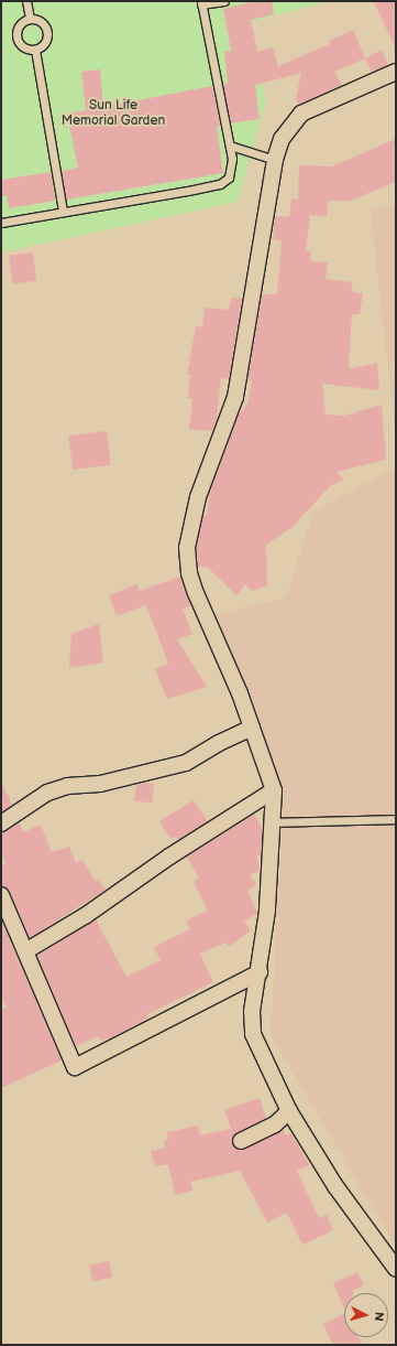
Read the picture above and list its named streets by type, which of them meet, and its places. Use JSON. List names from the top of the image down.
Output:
{
  "parks": ["Sun Life Memorial Garden"],
  "north": "right"
}
